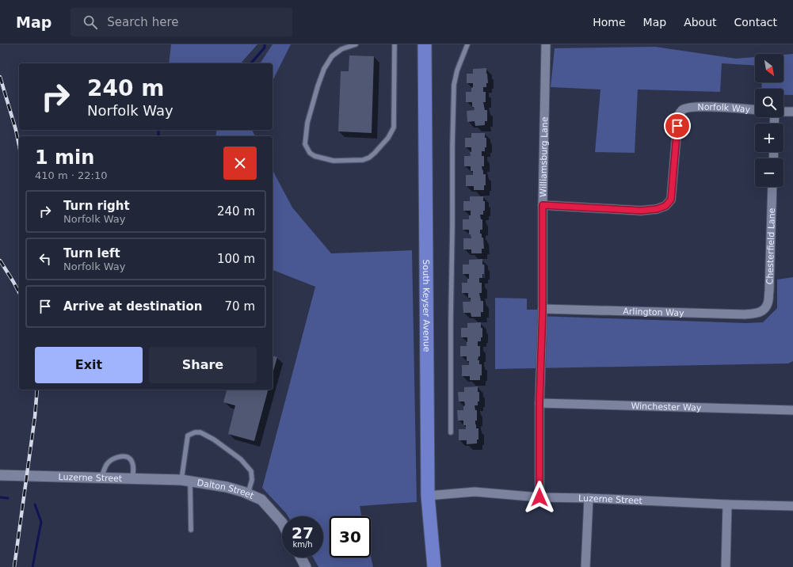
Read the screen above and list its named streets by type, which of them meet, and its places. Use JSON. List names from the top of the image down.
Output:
{
  "streets": {
    "main road": ["South Keyser Avenue"],
    "street": [
      "Norfolk Way",
      "Williamsburg Lane",
      "Chesterfield Lane",
      "Arlington Way",
      "Winchester Way",
      "Luzerne Street",
      "Dalton Street"
    ]
  },
  "crossings": [
    ["Norfolk Way", "Williamsburg Lane"],
    ["Williamsburg Lane", "Arlington Way"],
    ["Williamsburg Lane", "Winchester Way"],
    ["Williamsburg Lane", "Luzerne Street"],
    ["Chesterfield Lane", "Arlington Way"],
    ["South Keyser Avenue", "Luzerne Street"],
    ["Luzerne Street", "Dalton Street"]
  ],
  "north": "bottom right",
  "page": {
    "header": "Map",
    "search": "Search here",
    "nav": [
      "Home",
      "Map",
      "About",
      "Contact"
    ],
    "map_buttons": ["+", "−"],
    "turn": ["240 m", "Norfolk Way"],
    "heading": ["1 min", "410 m · 22:10"],
    "list": [
      {
        "name": "Turn right",
        "note": "Norfolk Way",
        "value": "240 m"
      },
      {
        "name": "Turn left",
        "note": "Norfolk Way",
        "value": "100 m"
      },
      {
        "name": "Arrive at destination",
        "value": "70 m"
      }
    ],
    "buttons": ["Exit", "Share"],
    "speed": "27 km/h",
    "limit": "30"
  }
}
